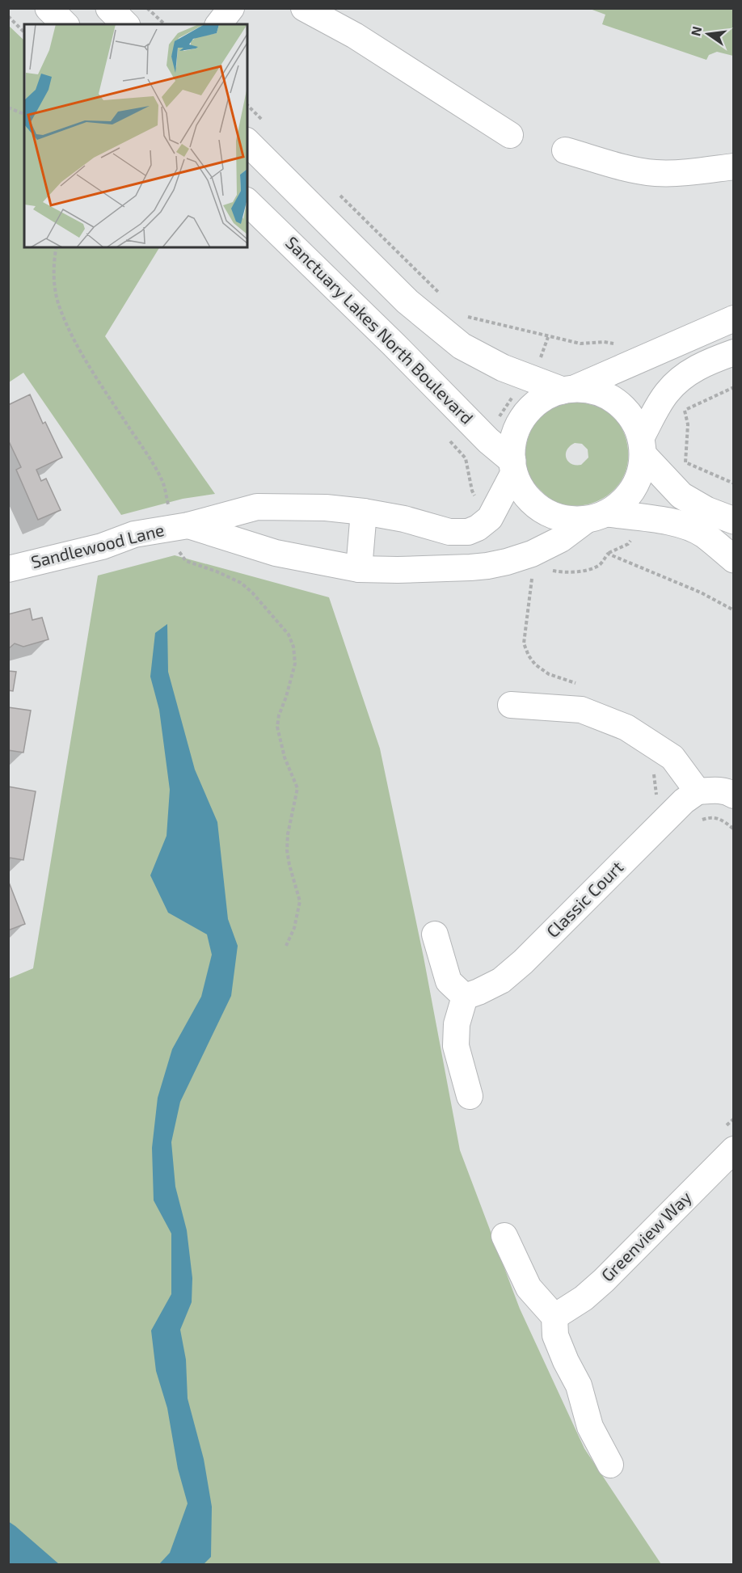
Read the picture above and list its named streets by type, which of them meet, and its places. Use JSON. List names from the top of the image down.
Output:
{
  "streets": {
    "street": [
      "Sanctuary Lakes North Boulevard",
      "Sandlewood Lane",
      "Classic Court",
      "Greenview Way"
    ]
  },
  "crossings": [
    ["Sanctuary Lakes North Boulevard", "Sandlewood Lane"]
  ],
  "north": "left"
}
